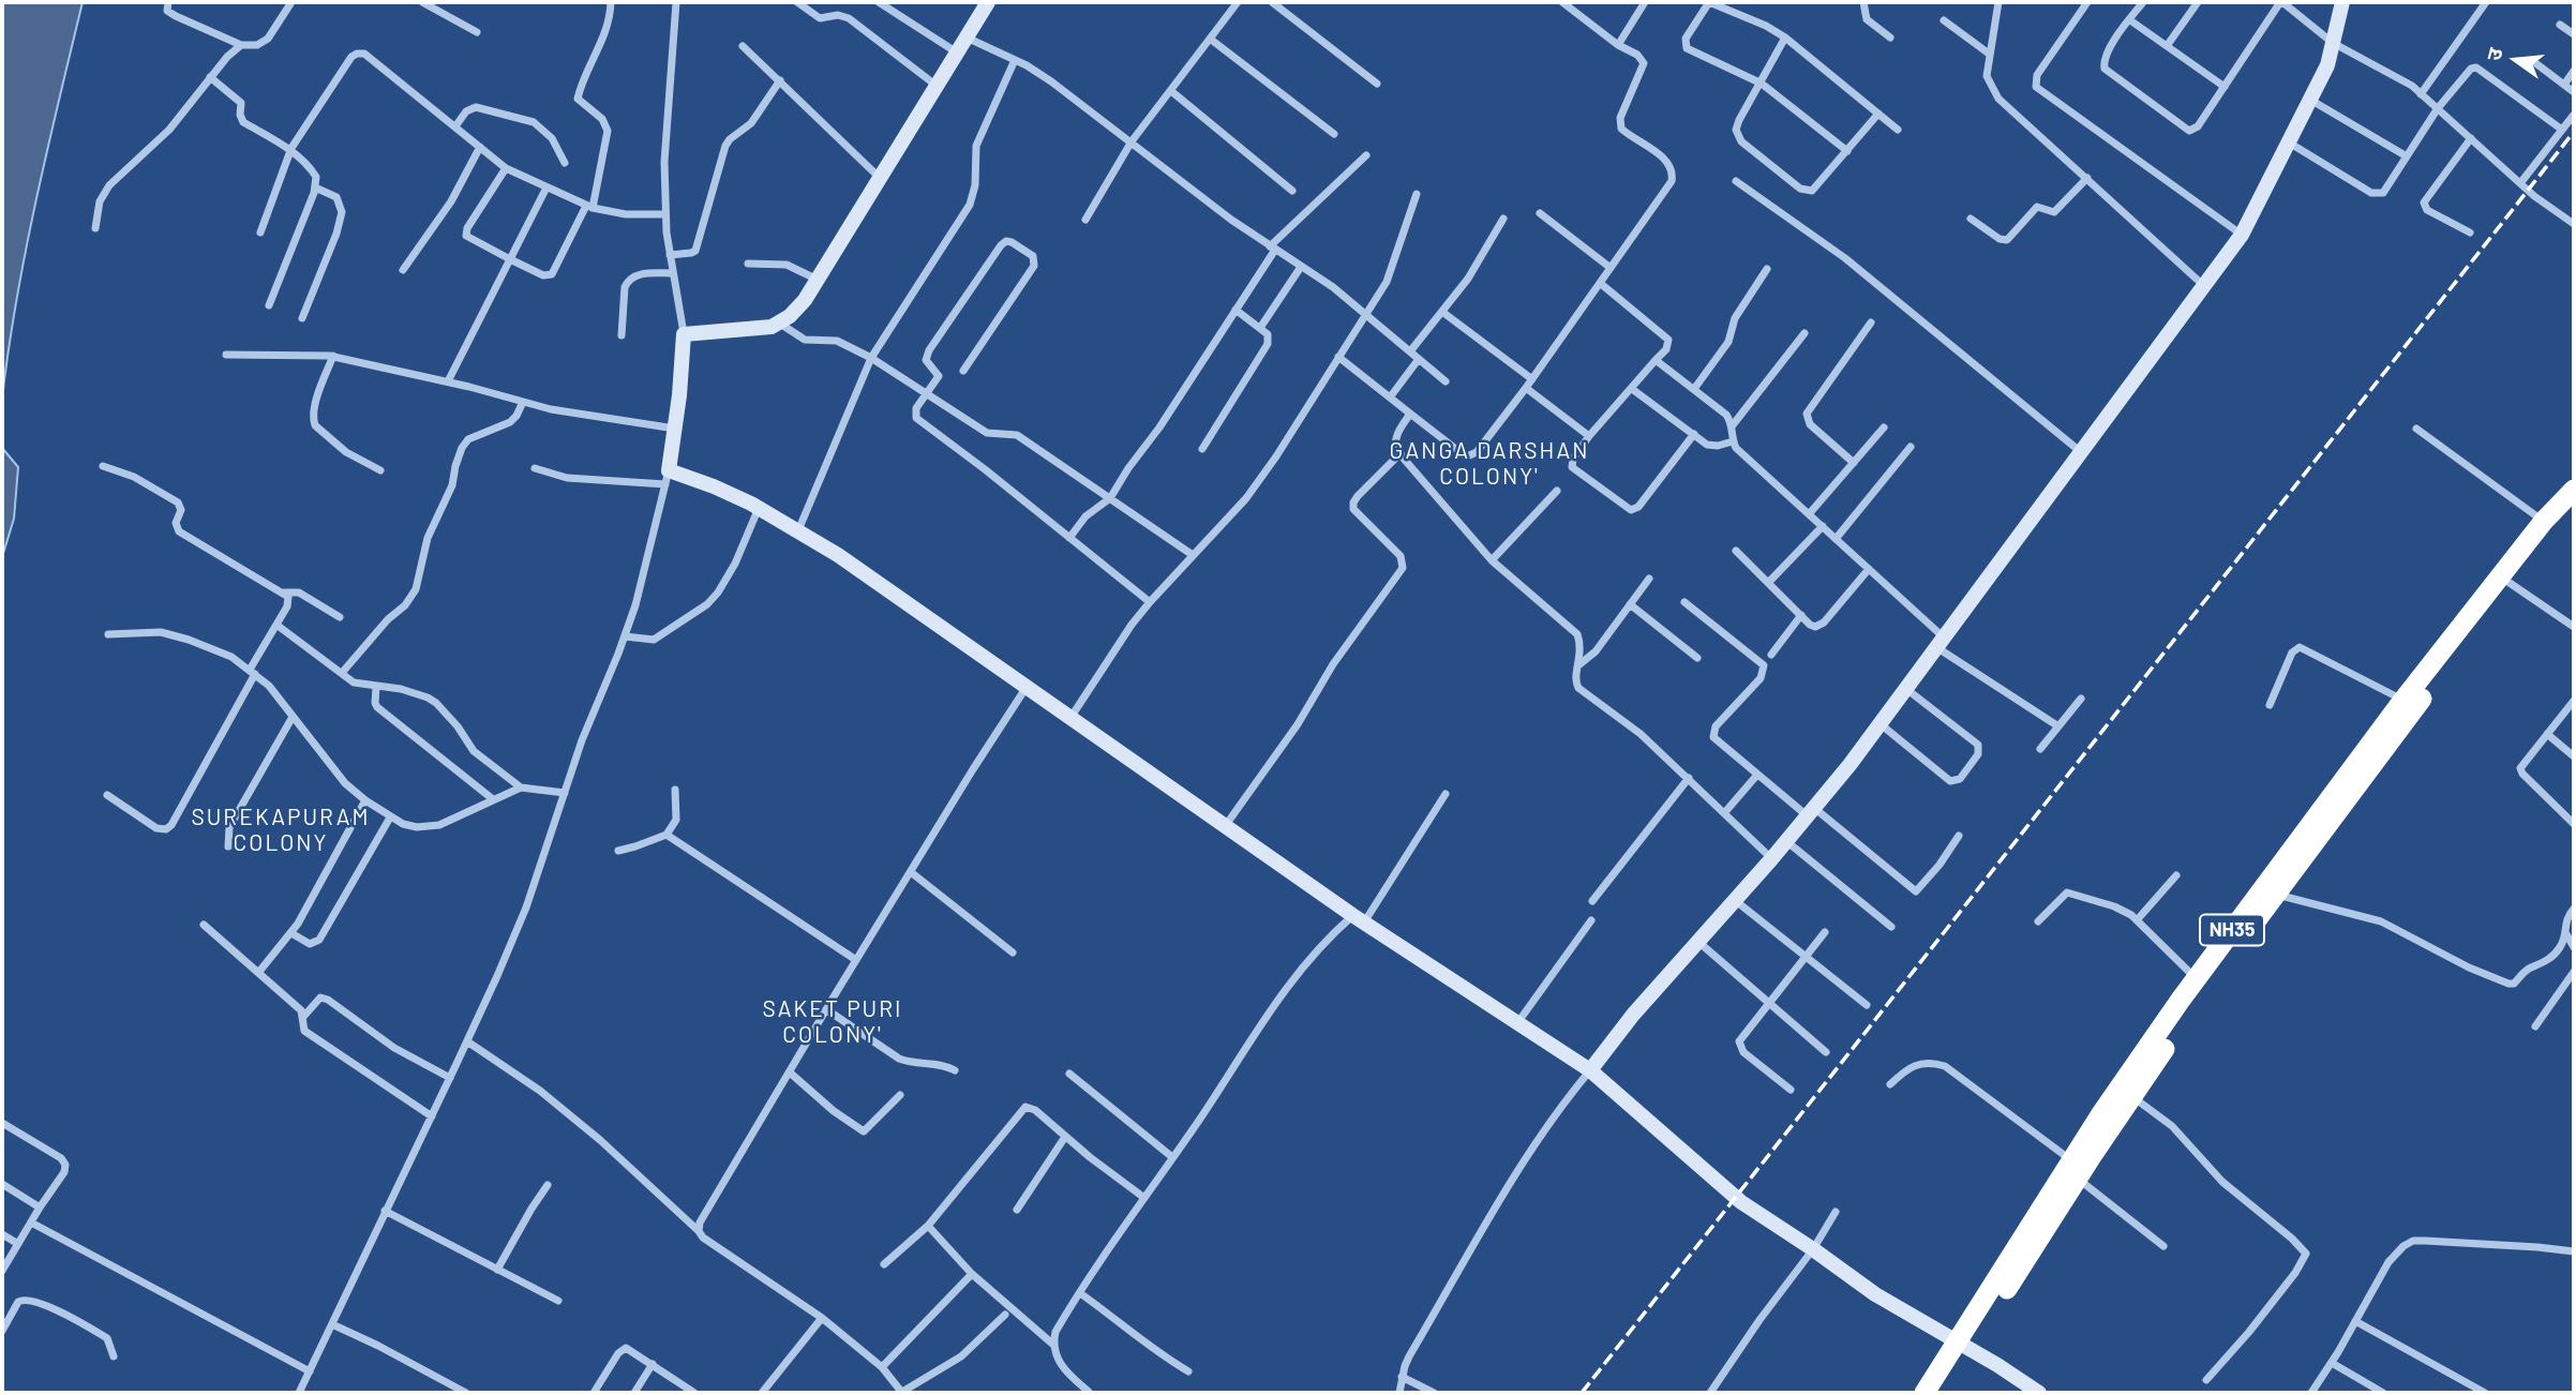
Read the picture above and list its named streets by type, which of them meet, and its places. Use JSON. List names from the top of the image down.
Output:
{
  "streets": {
    "highway": ["NH35"]
  },
  "districts": ["GANGA DARSHAN COLONY'", "SUREKAPURAM COLONY", "SAKET PURI COLONY'"],
  "north": "left"
}
